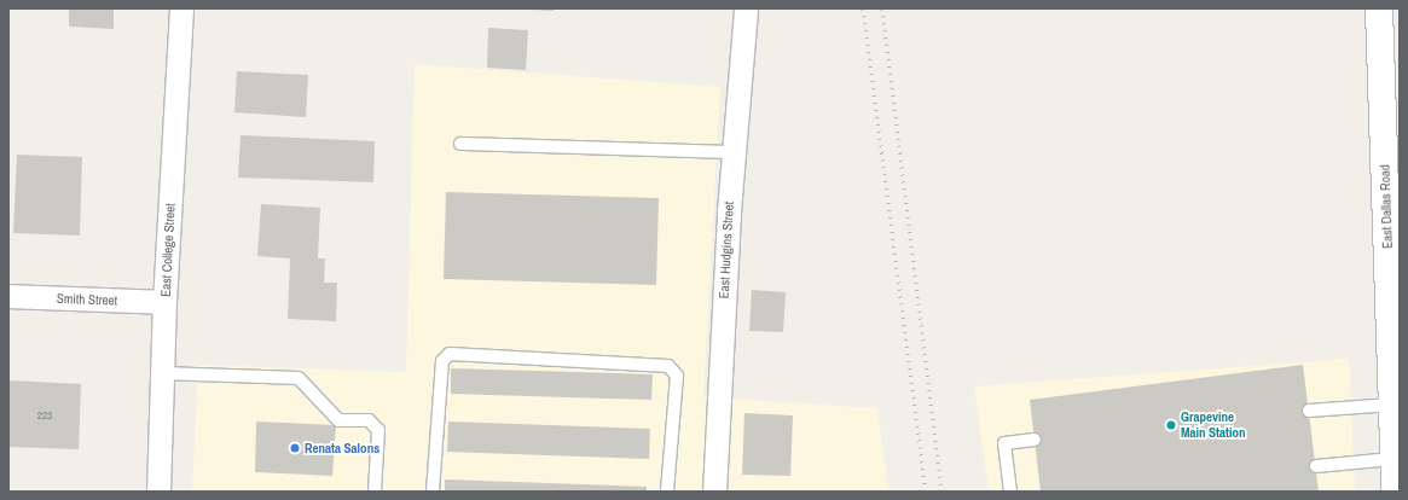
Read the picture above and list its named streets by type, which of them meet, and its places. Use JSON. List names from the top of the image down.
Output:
{
  "streets": {
    "main road": ["East Dallas Road"],
    "street": ["East College Street", "East Hudgins Street", "Smith Street"]
  },
  "crossings": [
    ["East College Street", "Smith Street"]
  ],
  "places": ["Grapevine Main Station", "Renata Salons"],
  "house_numbers": ["223"]
}
